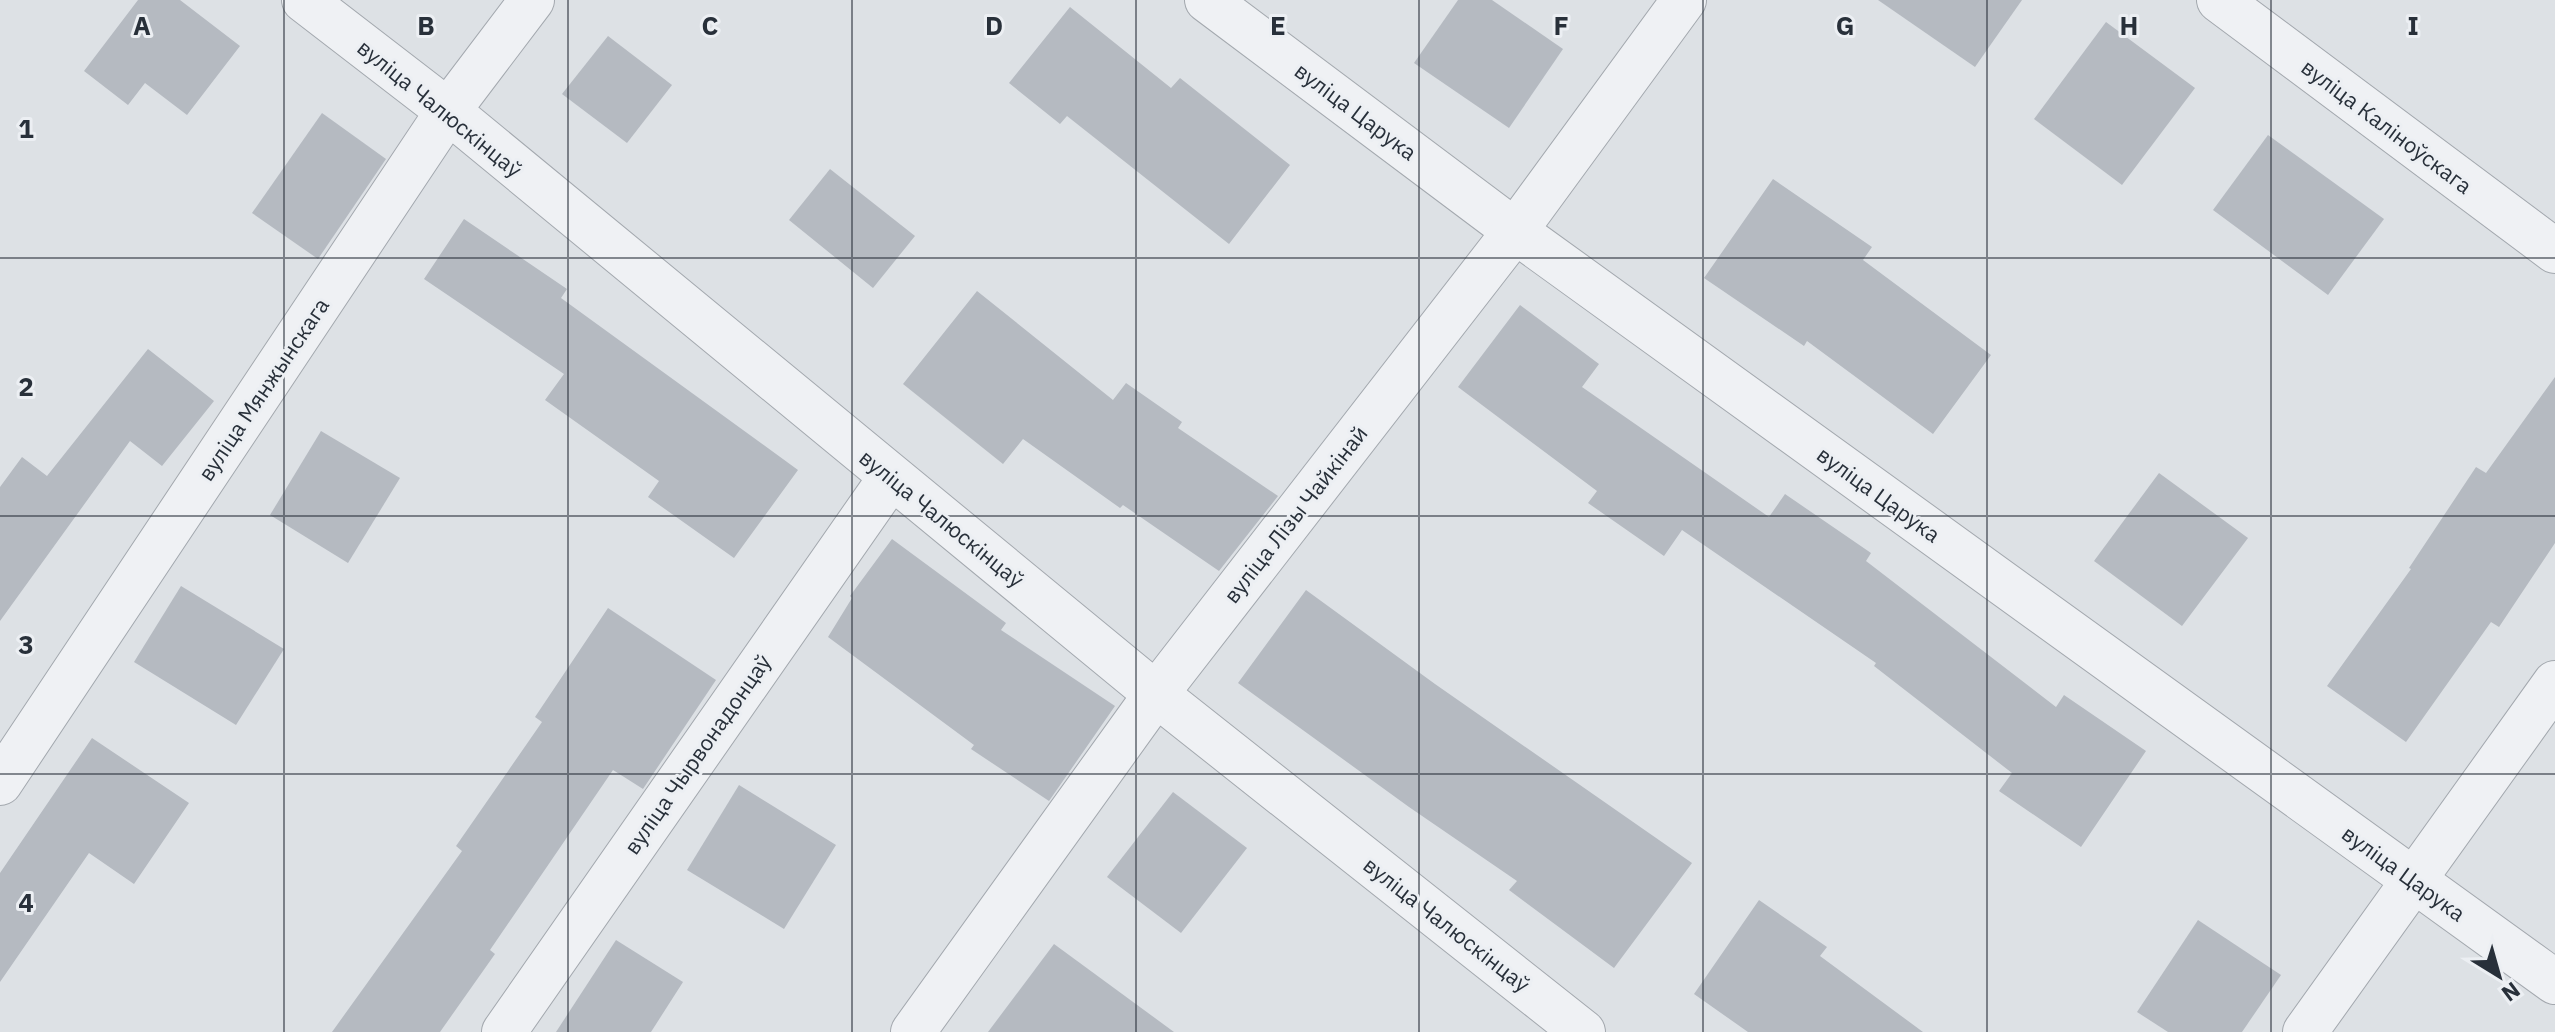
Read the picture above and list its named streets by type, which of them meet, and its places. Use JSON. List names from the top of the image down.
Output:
{
  "streets": {
    "street": [
      "вуліца Чалюскінцаў",
      "вуліца Царука",
      "вуліца Каліноўскага",
      "вуліца Мянжынскага",
      "вуліца Лізы Чайкінай",
      "вуліца Чырвонадонцаў"
    ]
  },
  "crossings": [
    ["вуліца Чалюскінцаў", "вуліца Мянжынскага"],
    ["вуліца Чалюскінцаў", "вуліца Лізы Чайкінай"],
    ["вуліца Чалюскінцаў", "вуліца Чырвонадонцаў"],
    ["вуліца Царука", "вуліца Лізы Чайкінай"]
  ],
  "north": "bottom right",
  "grid": {
    "columns": [
      "A",
      "B",
      "C",
      "D",
      "E",
      "F",
      "G",
      "H",
      "I"
    ],
    "rows": [
      "1",
      "2",
      "3",
      "4"
    ]
  }
}
